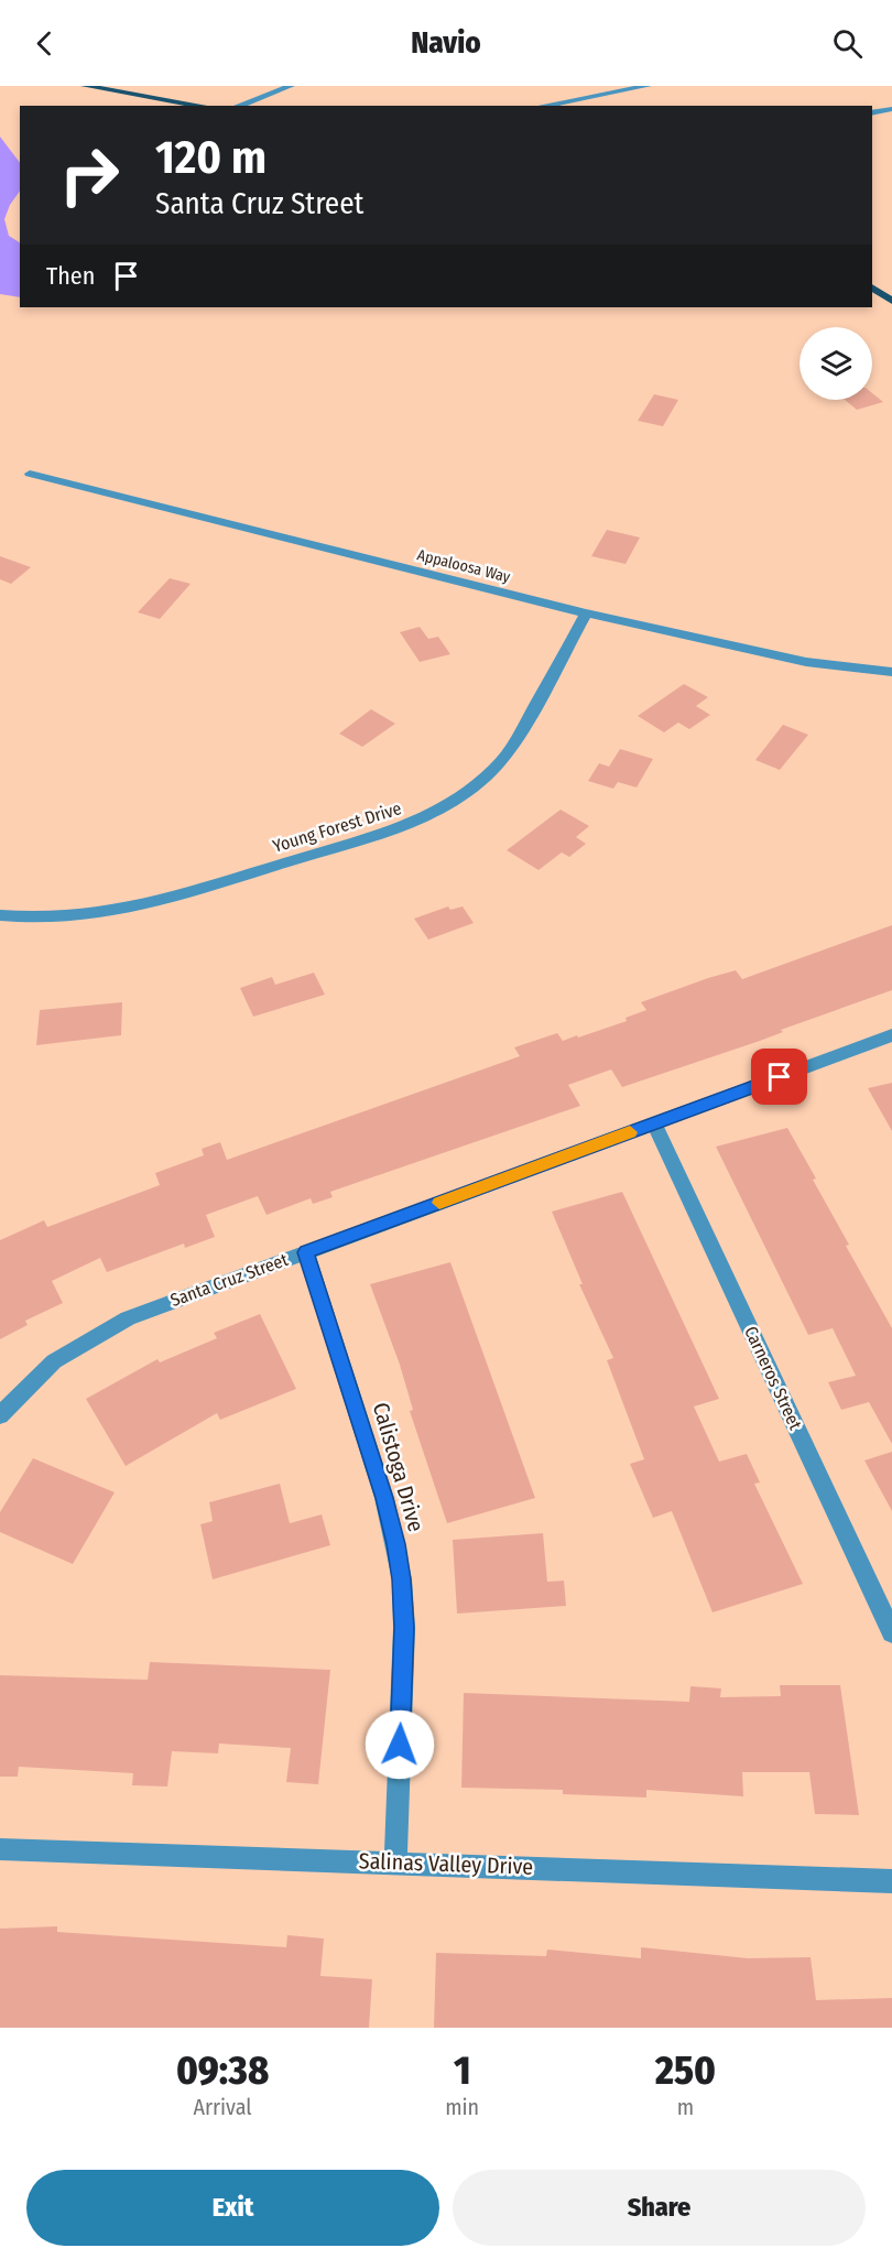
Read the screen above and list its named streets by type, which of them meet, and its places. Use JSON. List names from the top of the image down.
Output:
{
  "streets": {
    "street": [
      "Appaloosa Way",
      "Young Forest Drive",
      "Santa Cruz Street",
      "Carneros Street",
      "Calistoga Drive",
      "Salinas Valley Drive"
    ]
  },
  "crossings": [
    ["Appaloosa Way", "Young Forest Drive"],
    ["Santa Cruz Street", "Carneros Street"],
    ["Santa Cruz Street", "Calistoga Drive"],
    ["Calistoga Drive", "Salinas Valley Drive"]
  ],
  "page": {
    "header": "Navio",
    "turn": ["120 m", "Santa Cruz Street"],
    "then": "Then",
    "eta": [
      "09:38",
      "Arrival",
      "1",
      "min",
      "250",
      "m"
    ],
    "buttons": ["Exit", "Share"]
  }
}
